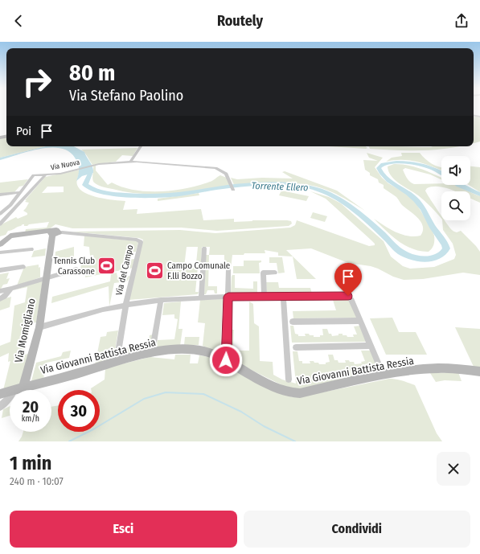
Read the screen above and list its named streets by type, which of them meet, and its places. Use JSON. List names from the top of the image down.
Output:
{
  "streets": {
    "street": [
      "Via Nuova",
      "Via del Campo",
      "Via Momigliano",
      "Via Giovanni Battista Ressia"
    ]
  },
  "crossings": [
    ["Via del Campo", "Via Momigliano"],
    ["Via del Campo", "Via Giovanni Battista Ressia"],
    ["Via Momigliano", "Via Giovanni Battista Ressia"]
  ],
  "water": ["Torrente Ellero"],
  "places": {
    "sports": ["Tennis Club Carassone", "Campo Comunale F.lli Bozzo"]
  },
  "page": {
    "header": "Routely",
    "turn": ["80 m", "Via Stefano Paolino"],
    "then": "Poi",
    "speed": "20 km/h",
    "limit": "30",
    "heading": ["1 min", "240 m · 10:07"],
    "buttons": ["Esci", "Condividi"]
  }
}
